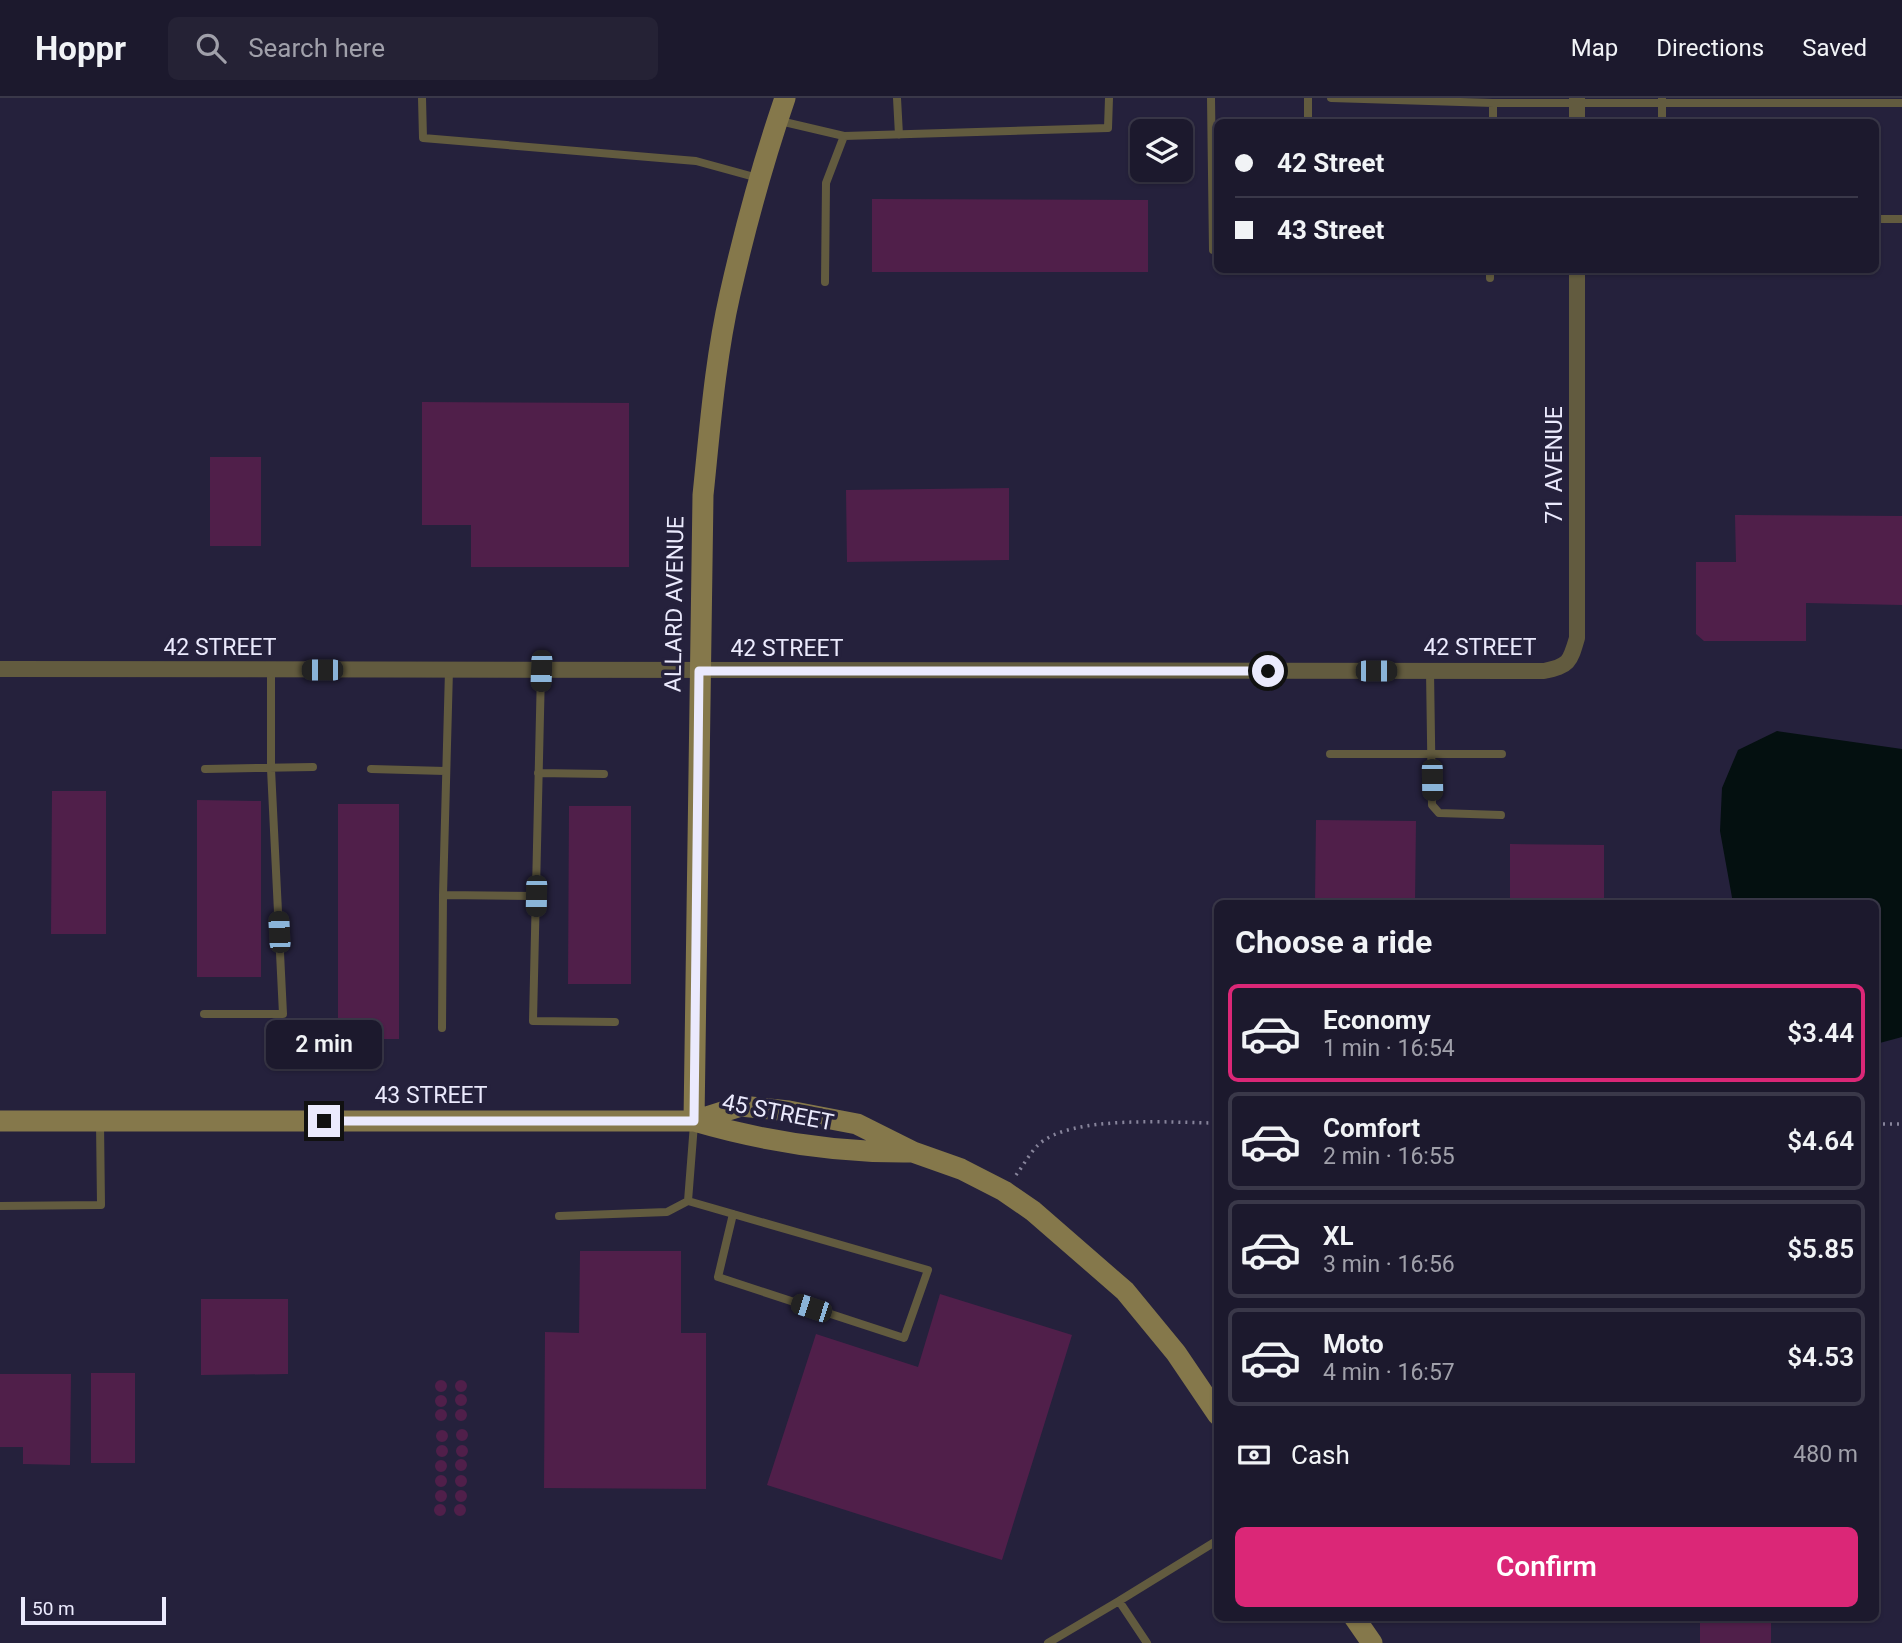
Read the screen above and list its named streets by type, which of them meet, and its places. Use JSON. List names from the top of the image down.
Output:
{
  "streets": {
    "main road": ["ALLARD AVENUE", "43 STREET", "45 STREET"],
    "street": ["71 AVENUE", "42 STREET"]
  },
  "crossings": [
    ["71 AVENUE", "42 STREET"],
    ["ALLARD AVENUE", "42 STREET"],
    ["ALLARD AVENUE", "43 STREET"],
    ["ALLARD AVENUE", "45 STREET"],
    ["43 STREET", "45 STREET"]
  ],
  "scale_bar": "50 m",
  "page": {
    "header": "Hoppr",
    "search": "Search here",
    "nav": ["Map", "Directions", "Saved"],
    "banner": ["42 Street", "43 Street"],
    "heading": "Choose a ride",
    "list": [
      {
        "name": "Economy",
        "note": "1 min · 16:54",
        "value": "$3.44"
      },
      {
        "name": "Comfort",
        "note": "2 min · 16:55",
        "value": "$4.64"
      },
      {
        "name": "XL",
        "note": "3 min · 16:56",
        "value": "$5.85"
      },
      {
        "name": "Moto",
        "note": "4 min · 16:57",
        "value": "$4.53"
      }
    ],
    "bubble": "2 min",
    "pay": ["Cash", "480 m"],
    "buttons": "Confirm",
    "scale": "50 m"
  }
}
